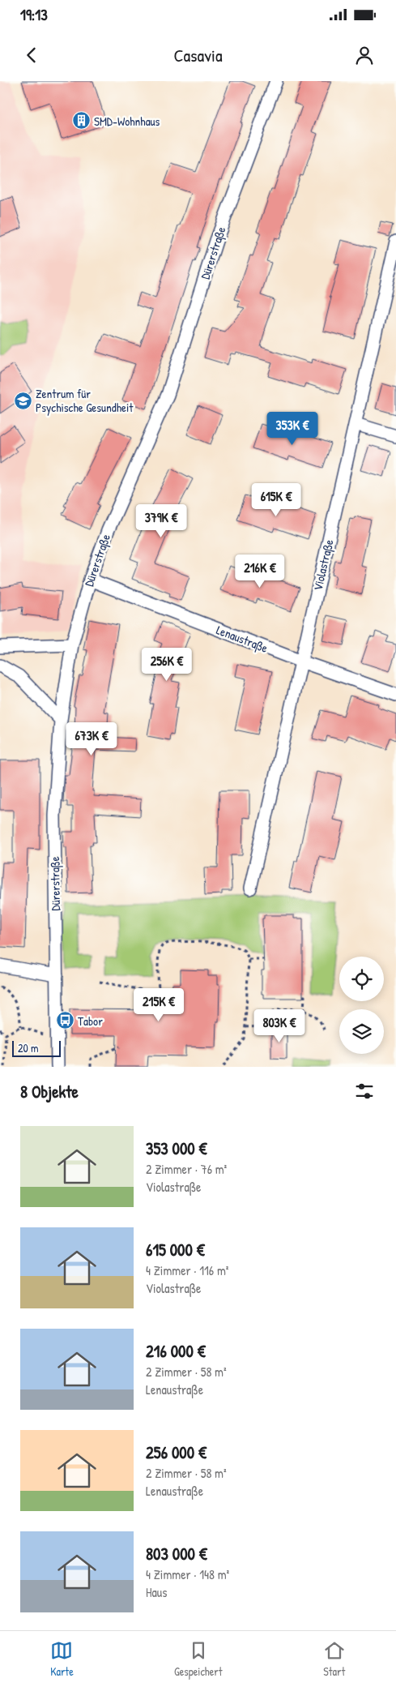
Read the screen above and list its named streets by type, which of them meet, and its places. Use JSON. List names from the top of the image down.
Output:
{
  "streets": {
    "street": ["Dürerstraße", "Violastraße", "Lenaustraße"]
  },
  "crossings": [
    ["Dürerstraße", "Lenaustraße"],
    ["Violastraße", "Lenaustraße"]
  ],
  "places": {
    "building": ["SMD-Wohnhaus"],
    "school or university": ["Zentrum für Psychische Gesundheit"],
    "bus stop": ["Tabor"]
  },
  "scale_bar": "20 m",
  "page": {
    "status": "19:13",
    "header": "Casavia",
    "price": [
      "353K €",
      "615K €",
      "379K €",
      "216K €",
      "256K €",
      "673K €",
      "215K €",
      "803K €"
    ],
    "scale": "20 m",
    "heading": "8 Objekte",
    "list": [
      {
        "name": "353 000 €",
        "note": "2 Zimmer · 76 m² · Violastraße"
      },
      {
        "name": "615 000 €",
        "note": "4 Zimmer · 116 m² · Violastraße"
      },
      {
        "name": "216 000 €",
        "note": "2 Zimmer · 58 m² · Lenaustraße"
      },
      {
        "name": "256 000 €",
        "note": "2 Zimmer · 58 m² · Lenaustraße"
      },
      {
        "name": "803 000 €",
        "note": "4 Zimmer · 148 m² · Haus"
      }
    ],
    "tabs": ["Karte", "Gespeichert", "Start"]
  }
}
